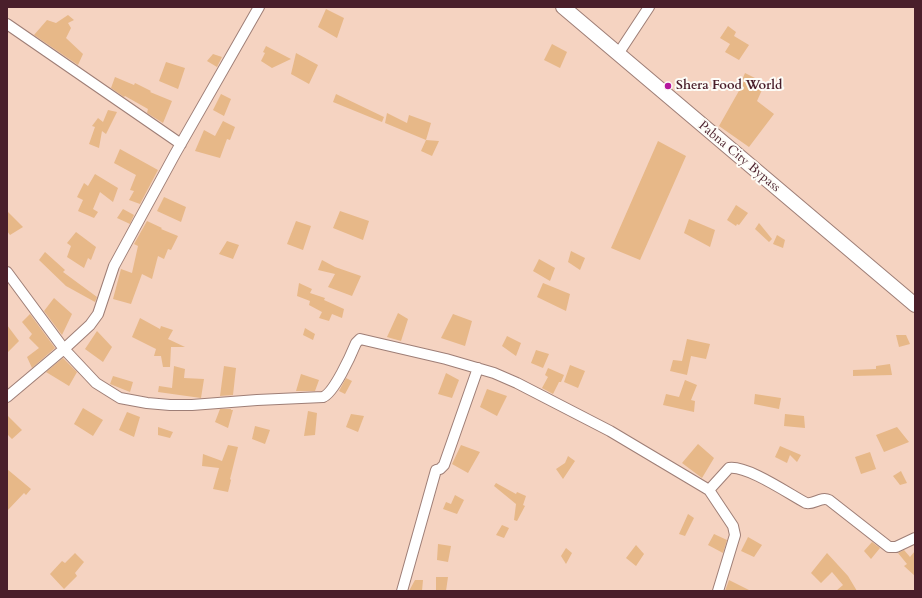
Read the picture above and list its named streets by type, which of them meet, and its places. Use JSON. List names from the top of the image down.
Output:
{
  "streets": {
    "highway": ["Pabna City Bypass"]
  },
  "places": ["Shera Food World"]
}
